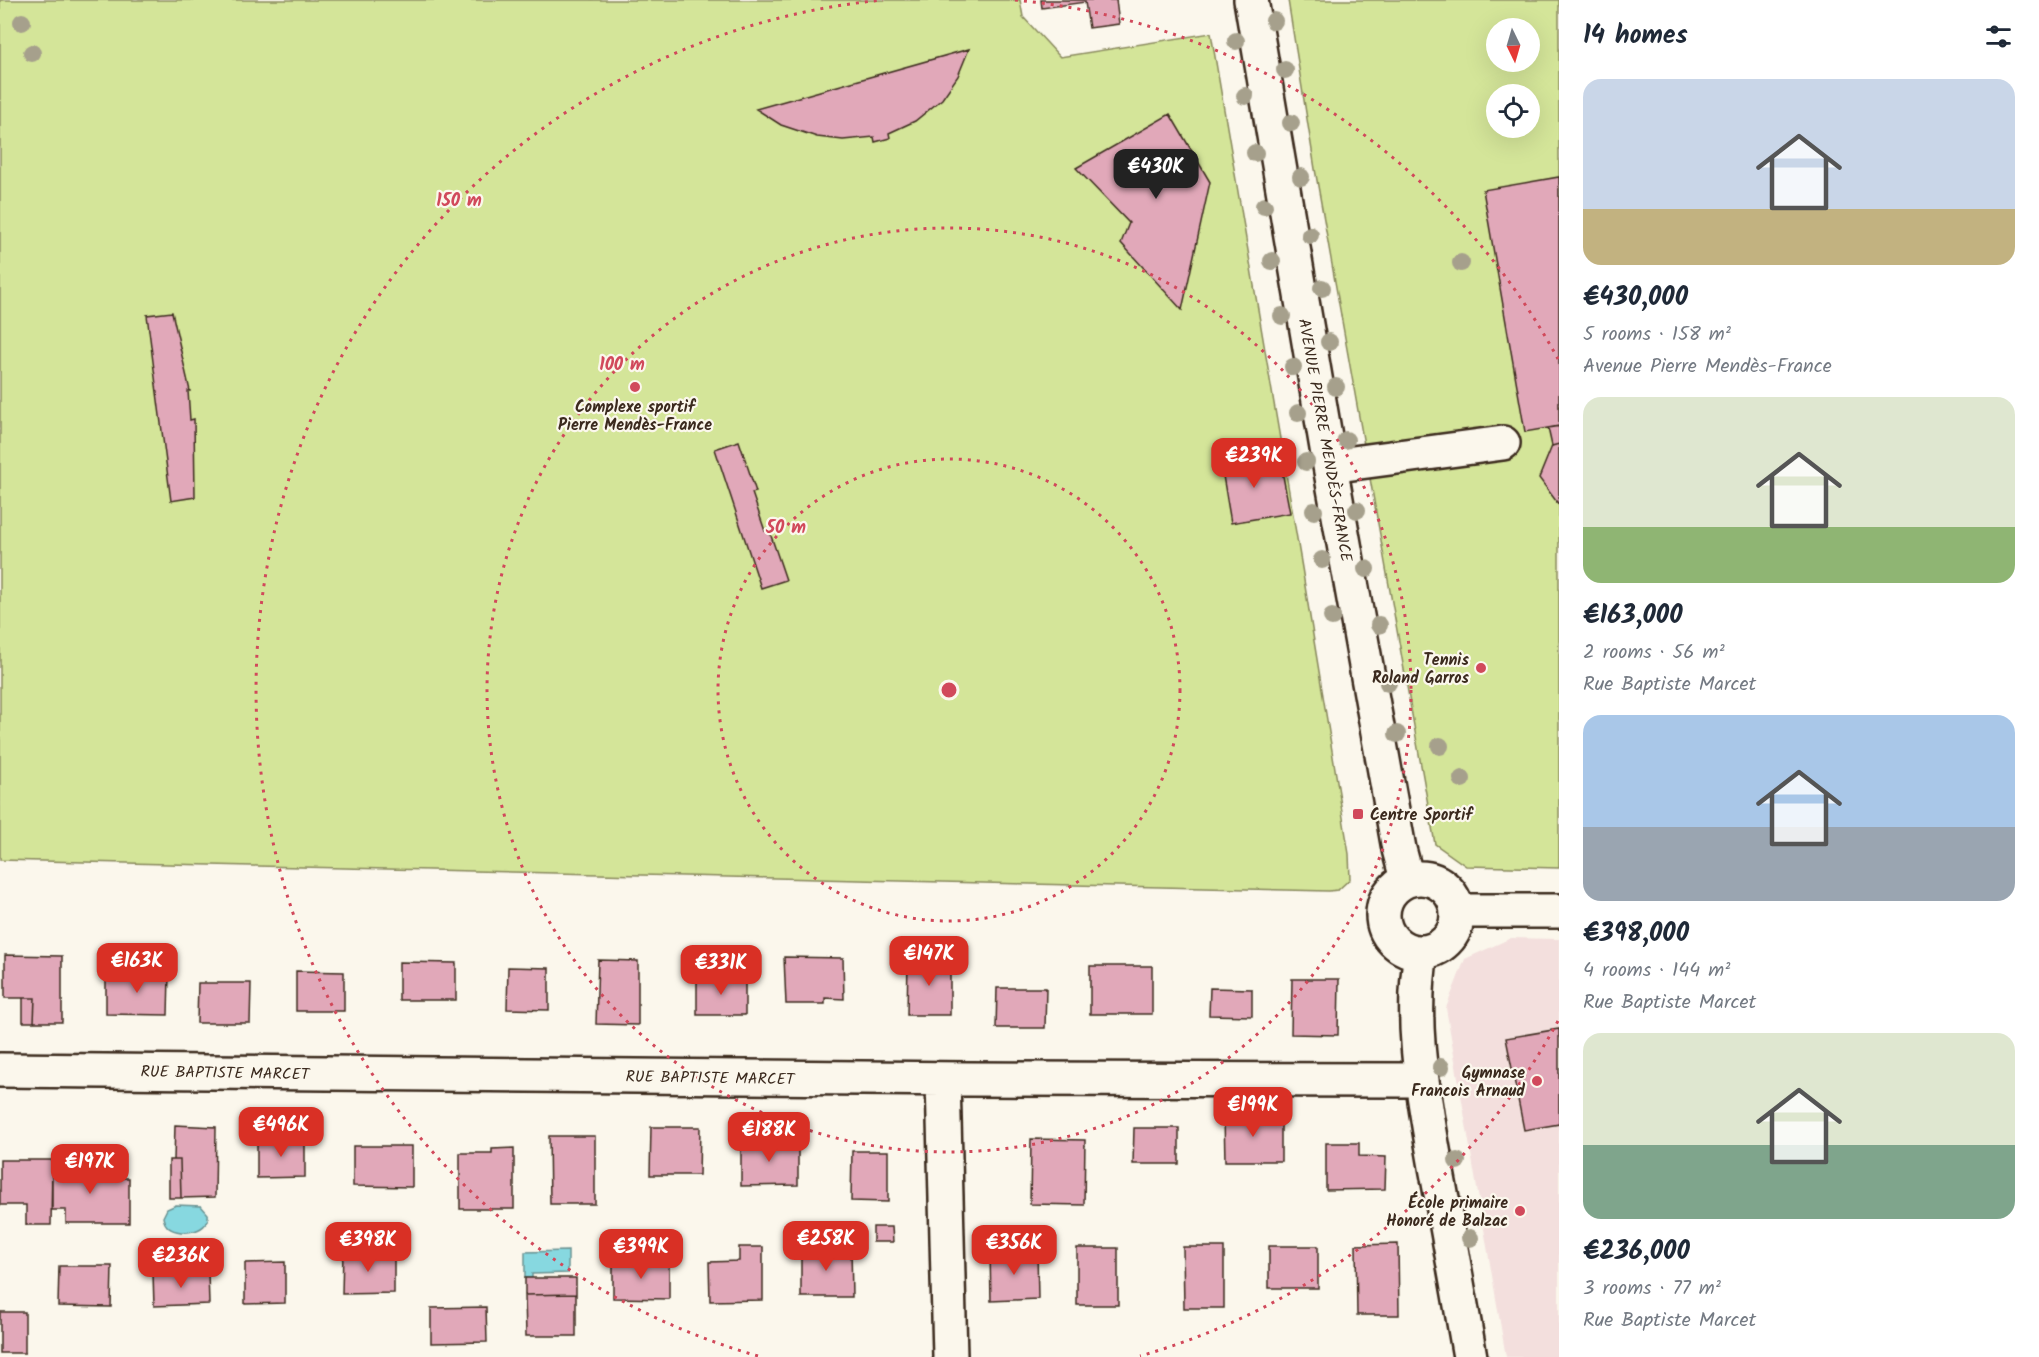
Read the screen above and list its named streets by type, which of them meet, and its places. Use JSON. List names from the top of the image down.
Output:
{
  "streets": {
    "street": ["AVENUE PIERRE MENDÈS-FRANCE", "RUE BAPTISTE MARCET"]
  },
  "places": {
    "other": [
      "Complexe sportif Pierre Mendès-France",
      "Tennis Roland Garros",
      "Gymnase Francois Arnaud",
      "École primaire Honoré de Balzac"
    ],
    "transit": ["Centre Sportif"]
  },
  "north": "bottom",
  "page": {
    "heading": "14 homes",
    "list": [
      {
        "name": "€430,000",
        "note": "5 rooms · 158 m² · Avenue Pierre Mendès-France"
      },
      {
        "name": "€163,000",
        "note": "2 rooms · 56 m² · Rue Baptiste Marcet"
      },
      {
        "name": "€398,000",
        "note": "4 rooms · 144 m² · Rue Baptiste Marcet"
      },
      {
        "name": "€236,000",
        "note": "3 rooms · 77 m² · Rue Baptiste Marcet"
      }
    ],
    "price": [
      "€430K",
      "€239K",
      "€147K",
      "€163K",
      "€331K",
      "€199K",
      "€496K",
      "€188K",
      "€197K",
      "€258K",
      "€398K",
      "€356K",
      "€399K",
      "€236K"
    ]
  },
  "rings": ["150 m", "100 m", "50 m"]
}
